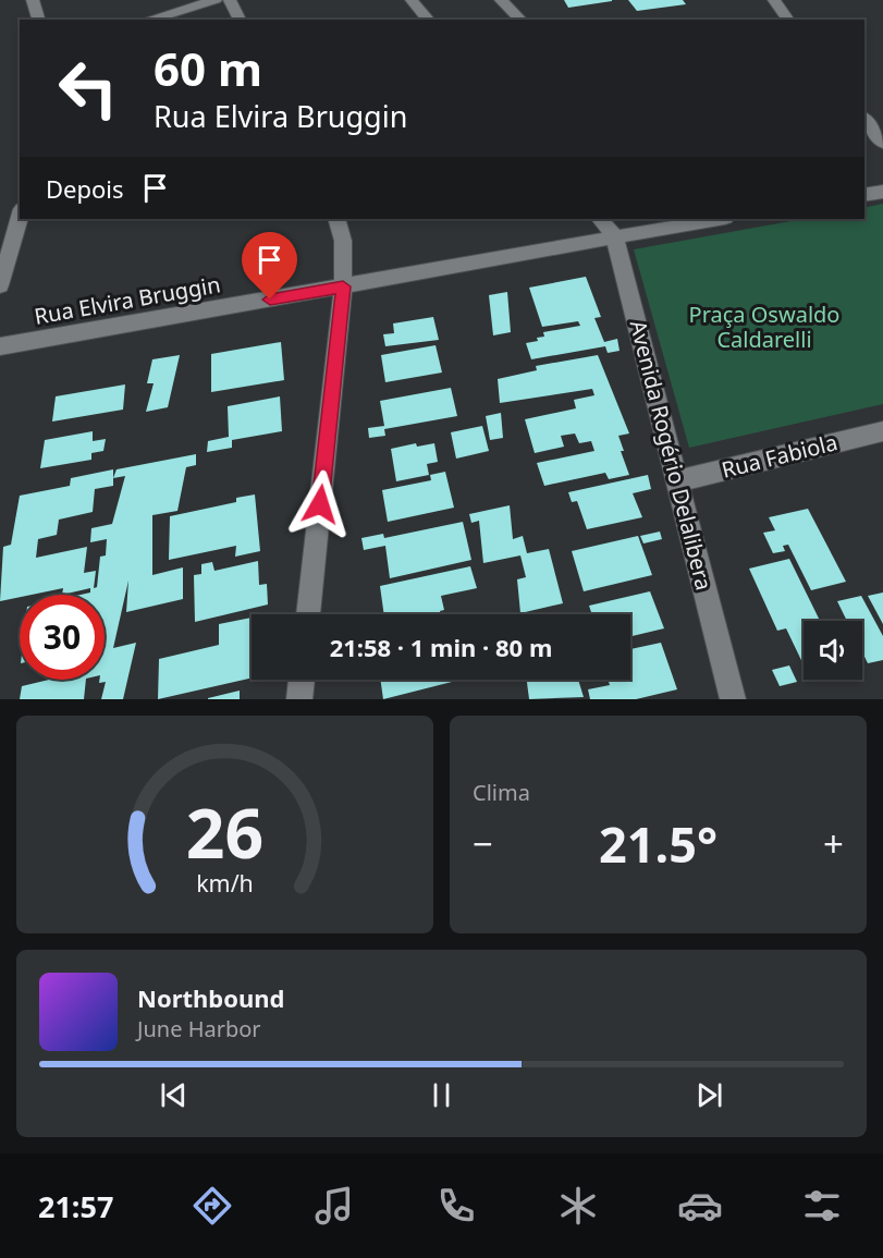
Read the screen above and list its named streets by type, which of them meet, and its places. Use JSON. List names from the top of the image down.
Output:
{
  "streets": {
    "street": ["Rua Elvira Bruggin", "Avenida Rogério Delalibera", "Rua Fabiola"]
  },
  "crossings": [
    ["Rua Elvira Bruggin", "Avenida Rogério Delalibera"],
    ["Avenida Rogério Delalibera", "Rua Fabiola"]
  ],
  "parks": ["Praça Oswaldo Caldarelli"],
  "page": {
    "turn": ["60 m", "Rua Elvira Bruggin"],
    "then": "Depois",
    "limit": "30",
    "trip": "21:58 · 1 min · 80 m",
    "tile": "Clima",
    "heat": ["−", "21.5°", "+"],
    "song": ["Northbound", "June Harbor"],
    "tabs": "21:57",
    "gauge": ["26", "km/h"]
  }
}
